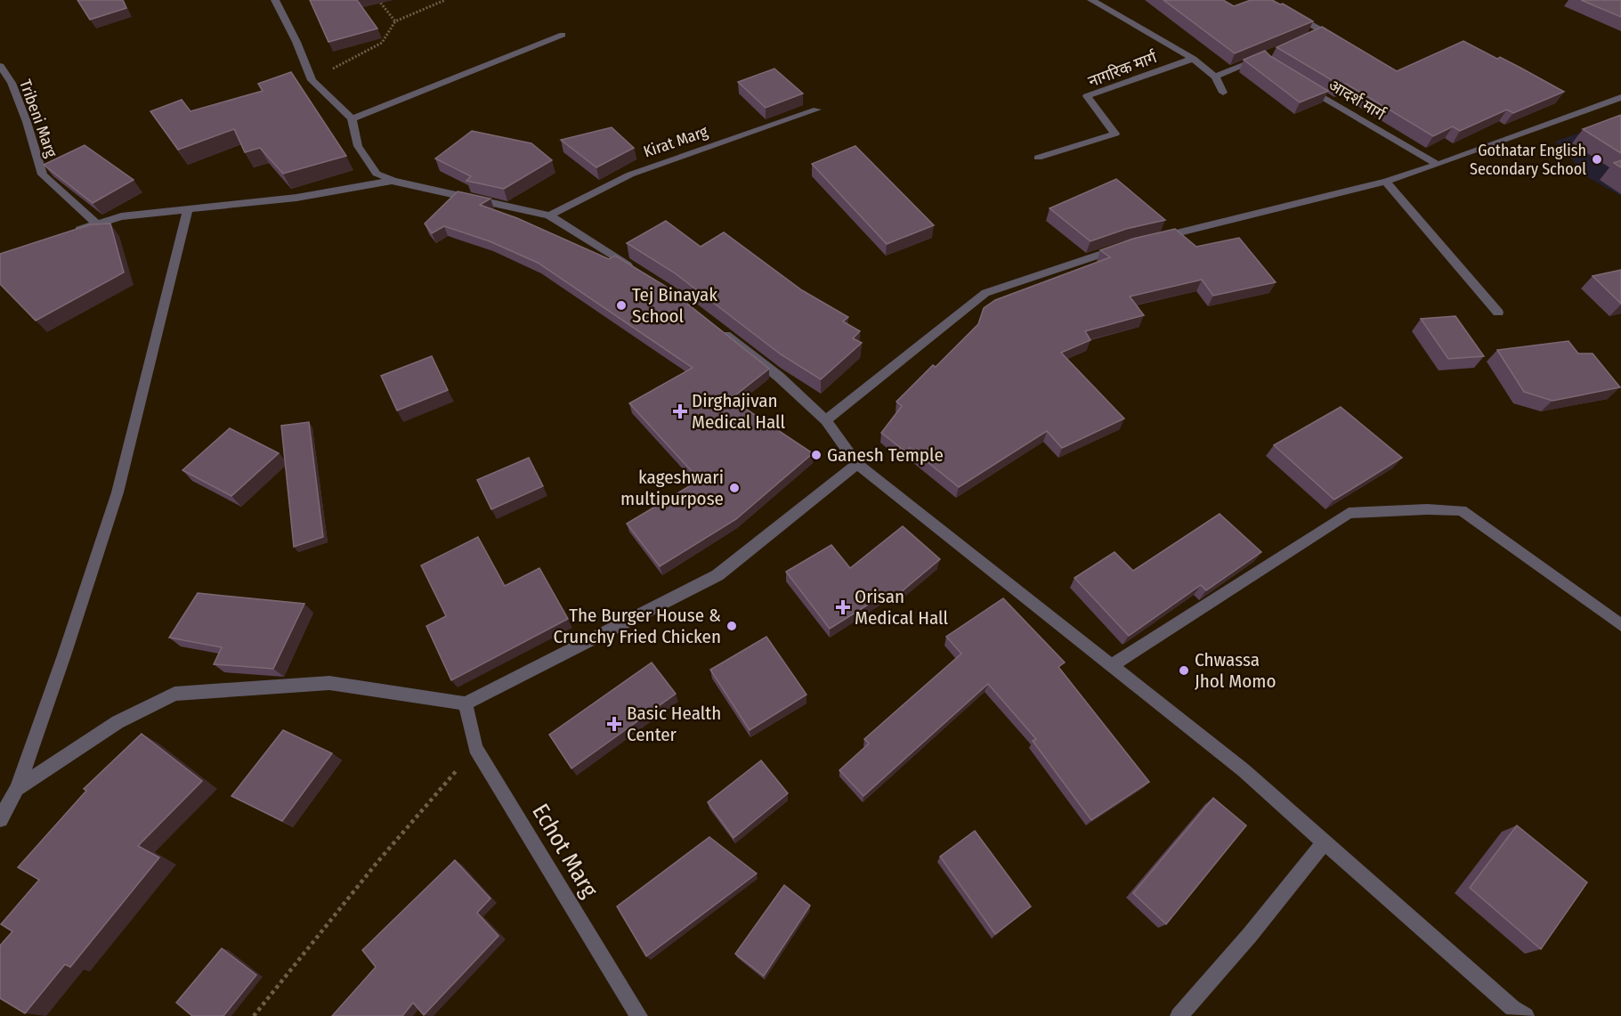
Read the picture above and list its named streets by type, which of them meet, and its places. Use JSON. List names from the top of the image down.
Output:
{
  "streets": {
    "street": [
      "नागरिक मार्ग",
      "आदर्श मार्ग",
      "Tribeni Marg",
      "Kirat Marg",
      "Echot Marg"
    ]
  },
  "places": {
    "other": [
      "Gothatar English Secondary School",
      "Tej Binayak School",
      "Ganesh Temple",
      "kageshwari multipurpose",
      "The Burger House & Crunchy Fried Chicken",
      "Chwassa Jhol Momo"
    ],
    "health": ["Dirghajivan Medical Hall", "Orisan Medical Hall", "Basic Health Center"]
  }
}
